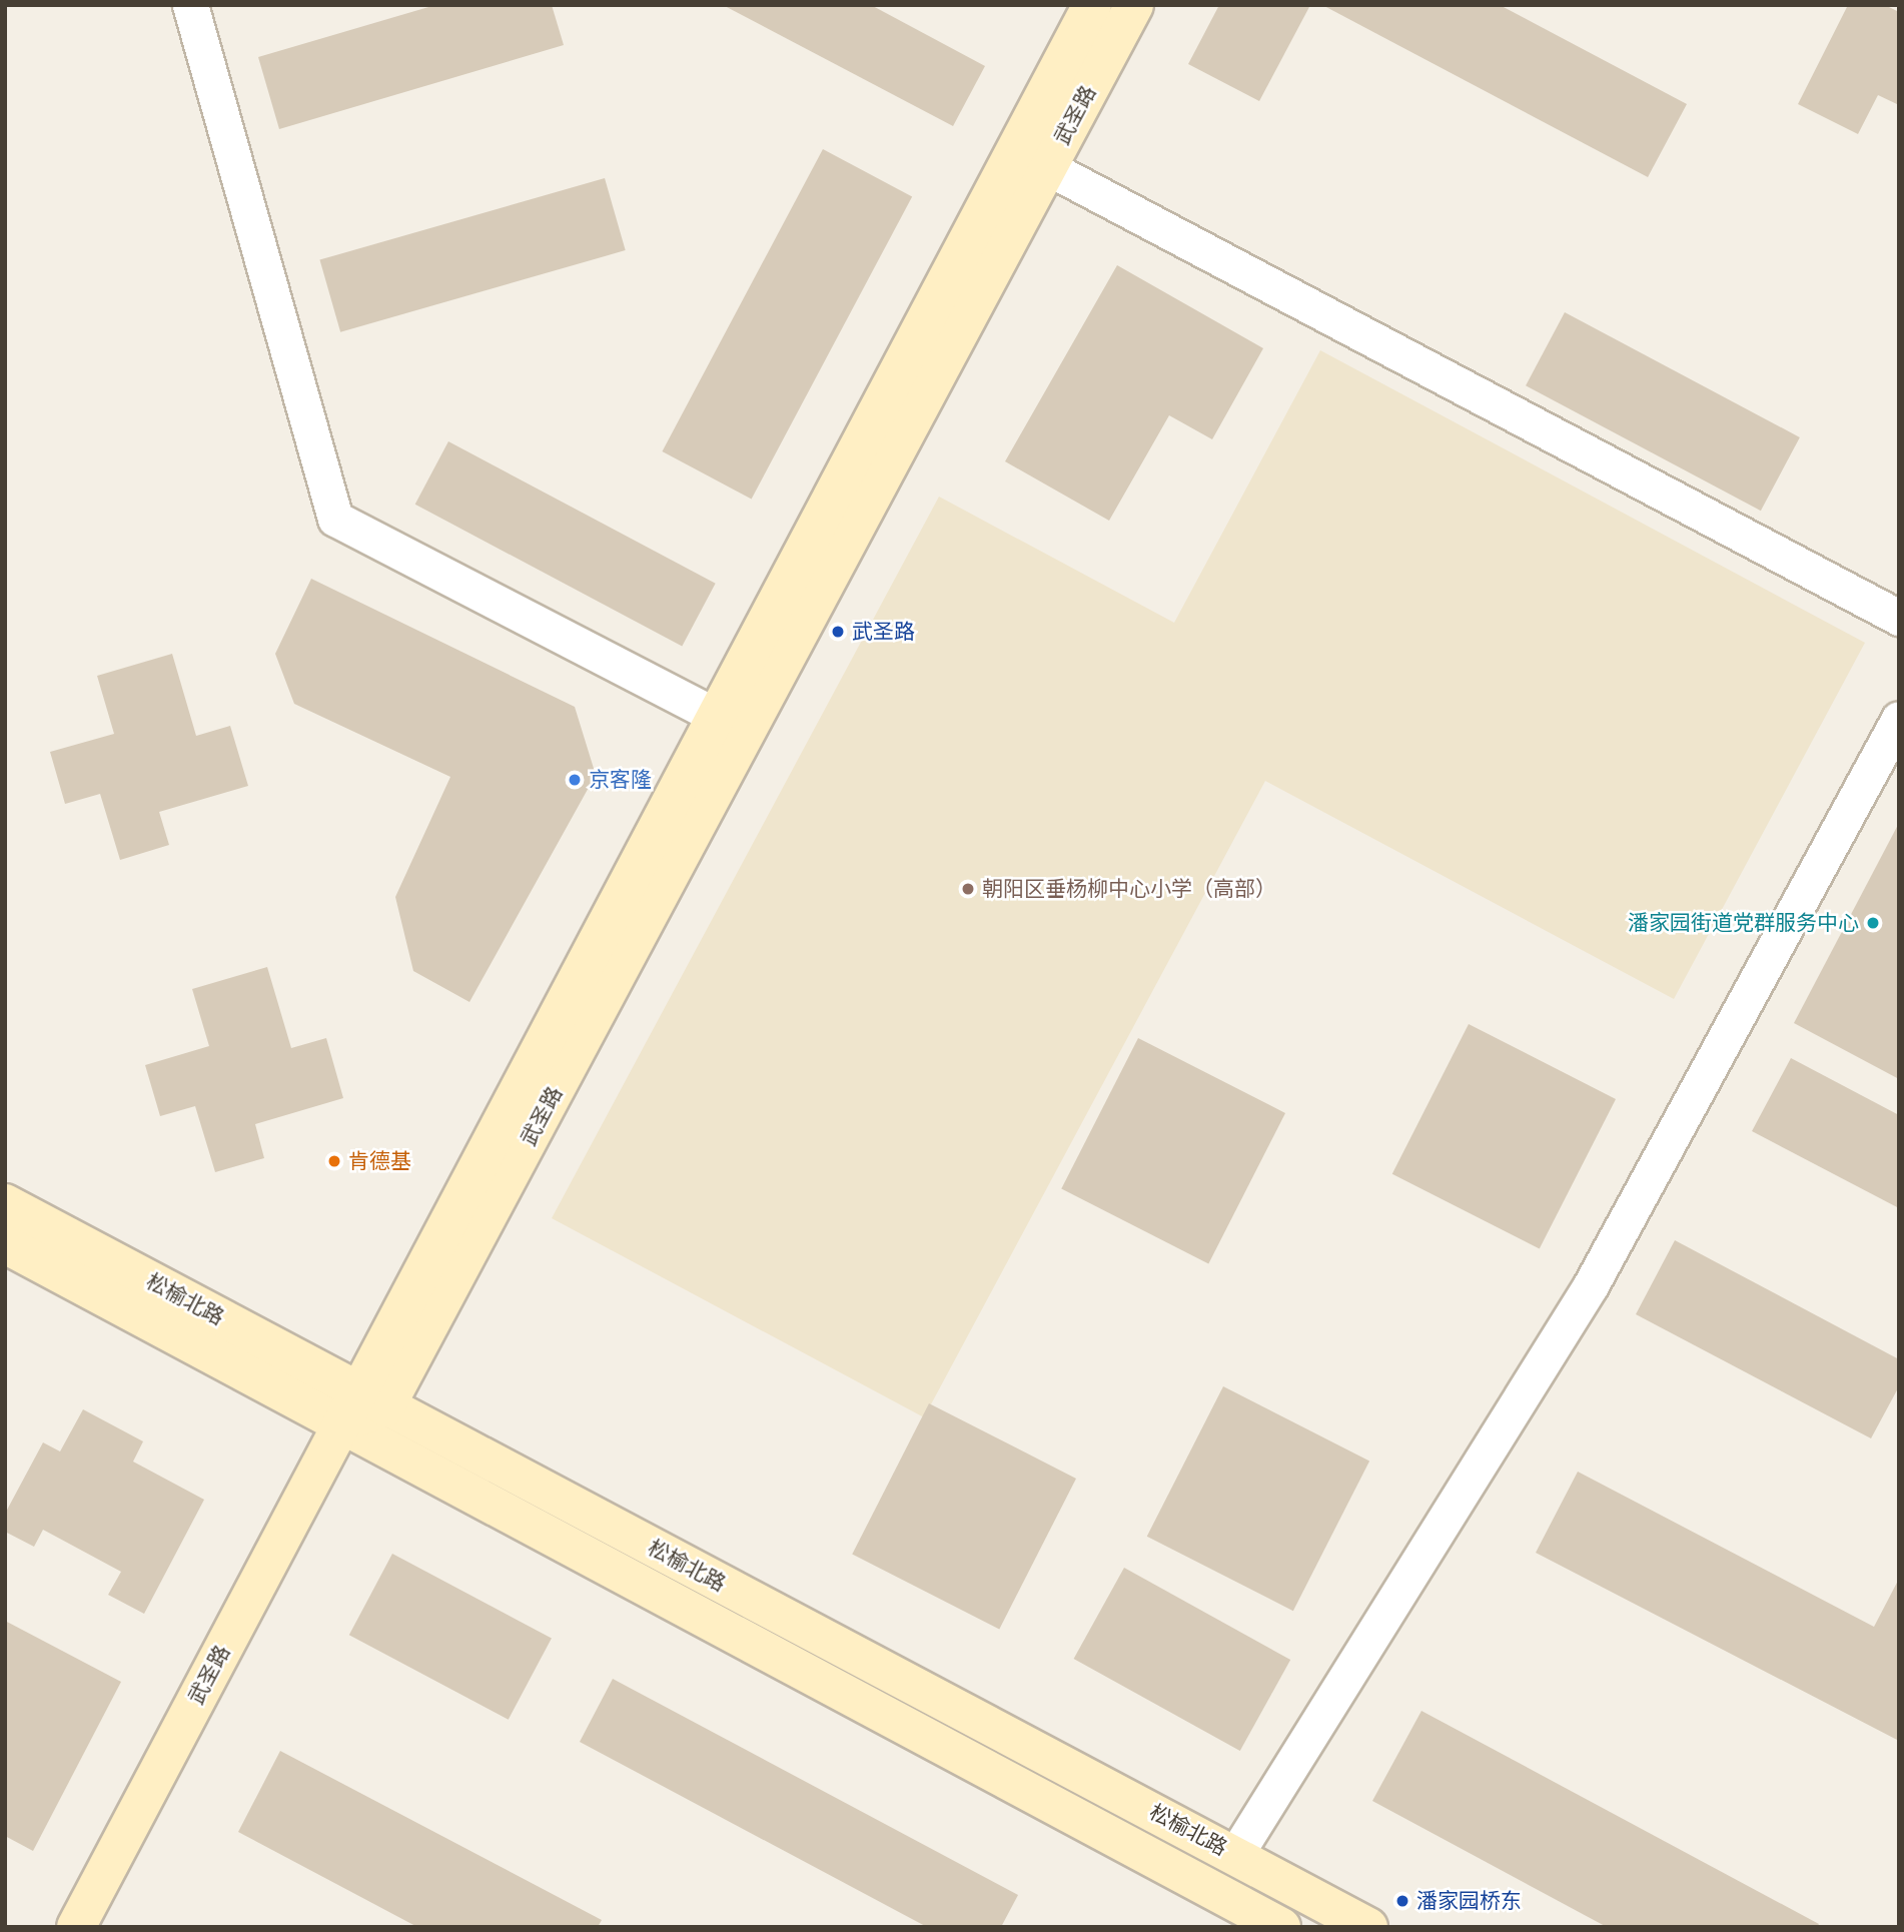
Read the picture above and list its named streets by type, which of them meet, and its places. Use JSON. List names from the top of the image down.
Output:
{
  "streets": {
    "street": ["武圣路", "松榆北路"]
  },
  "crossings": [
    ["武圣路", "松榆北路"]
  ],
  "places": [
    "武圣路",
    "京客隆",
    "朝阳区垂杨柳中心小学（高部）",
    "潘家园街道党群服务中心",
    "肯德基",
    "潘家园桥东"
  ]
}
